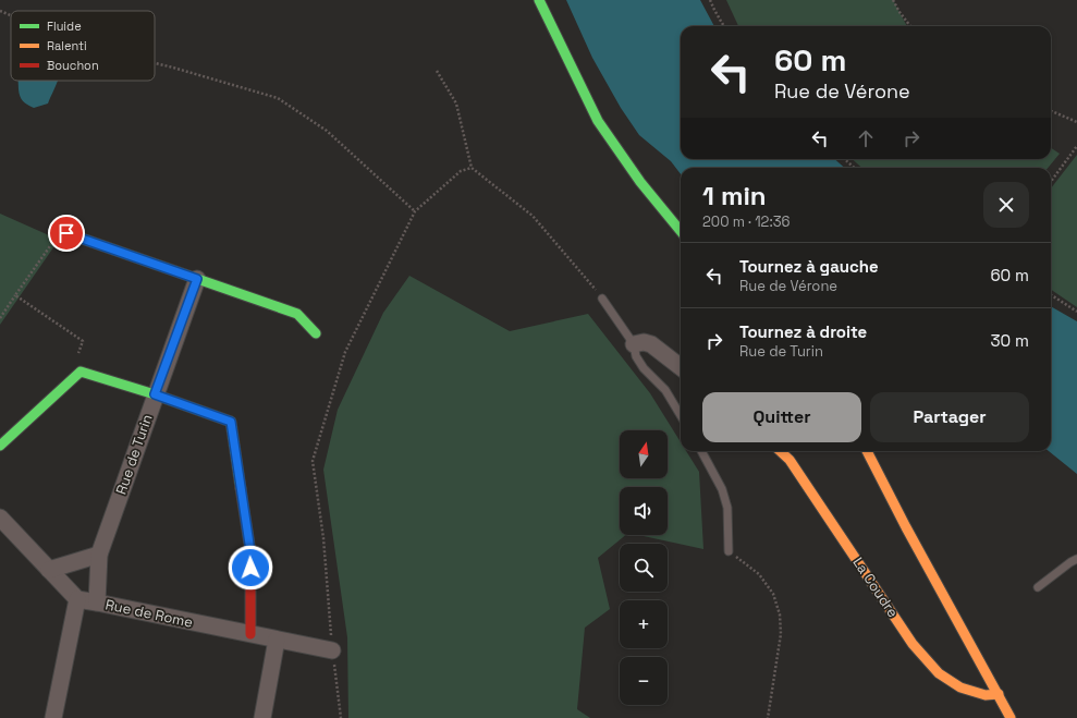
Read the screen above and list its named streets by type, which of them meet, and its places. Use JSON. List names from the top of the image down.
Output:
{
  "streets": {
    "street": ["Rue de Turin", "La Coudre", "Rue de Rome"]
  },
  "crossings": [
    ["Rue de Turin", "Rue de Rome"]
  ],
  "legend": ["Fluide", "Ralenti", "Bouchon"],
  "north": "top",
  "page": {
    "turn": ["60 m", "Rue de Vérone"],
    "heading": ["1 min", "200 m · 12:36"],
    "list": [
      {
        "name": "Tournez à gauche",
        "note": "Rue de Vérone",
        "value": "60 m"
      },
      {
        "name": "Tournez à droite",
        "note": "Rue de Turin",
        "value": "30 m"
      }
    ],
    "buttons": ["Quitter", "Partager"],
    "map_buttons": ["+", "−"]
  }
}
